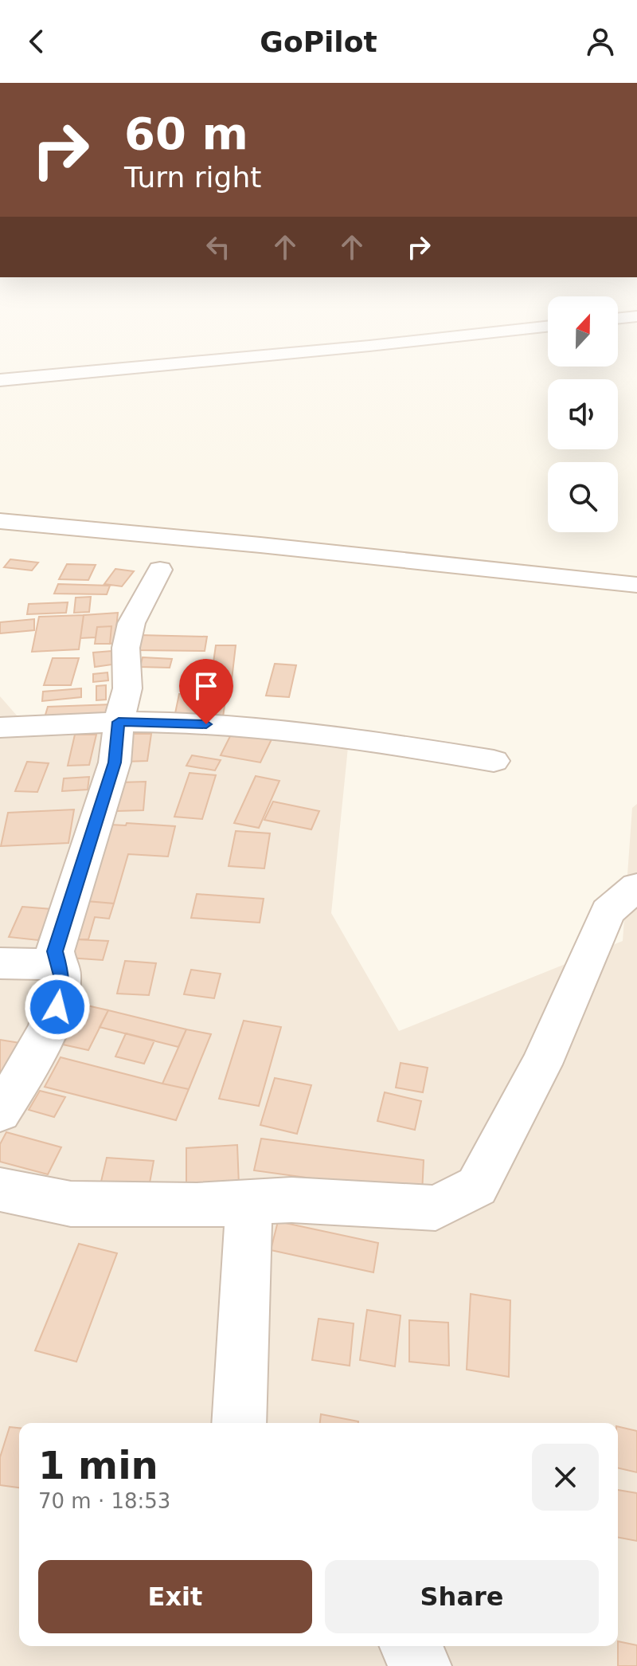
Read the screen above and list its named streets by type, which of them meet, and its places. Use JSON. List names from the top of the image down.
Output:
{
  "north": "top",
  "page": {
    "header": "GoPilot",
    "turn": ["60 m", "Turn right"],
    "heading": ["1 min", "70 m · 18:53"],
    "buttons": ["Exit", "Share"]
  }
}
